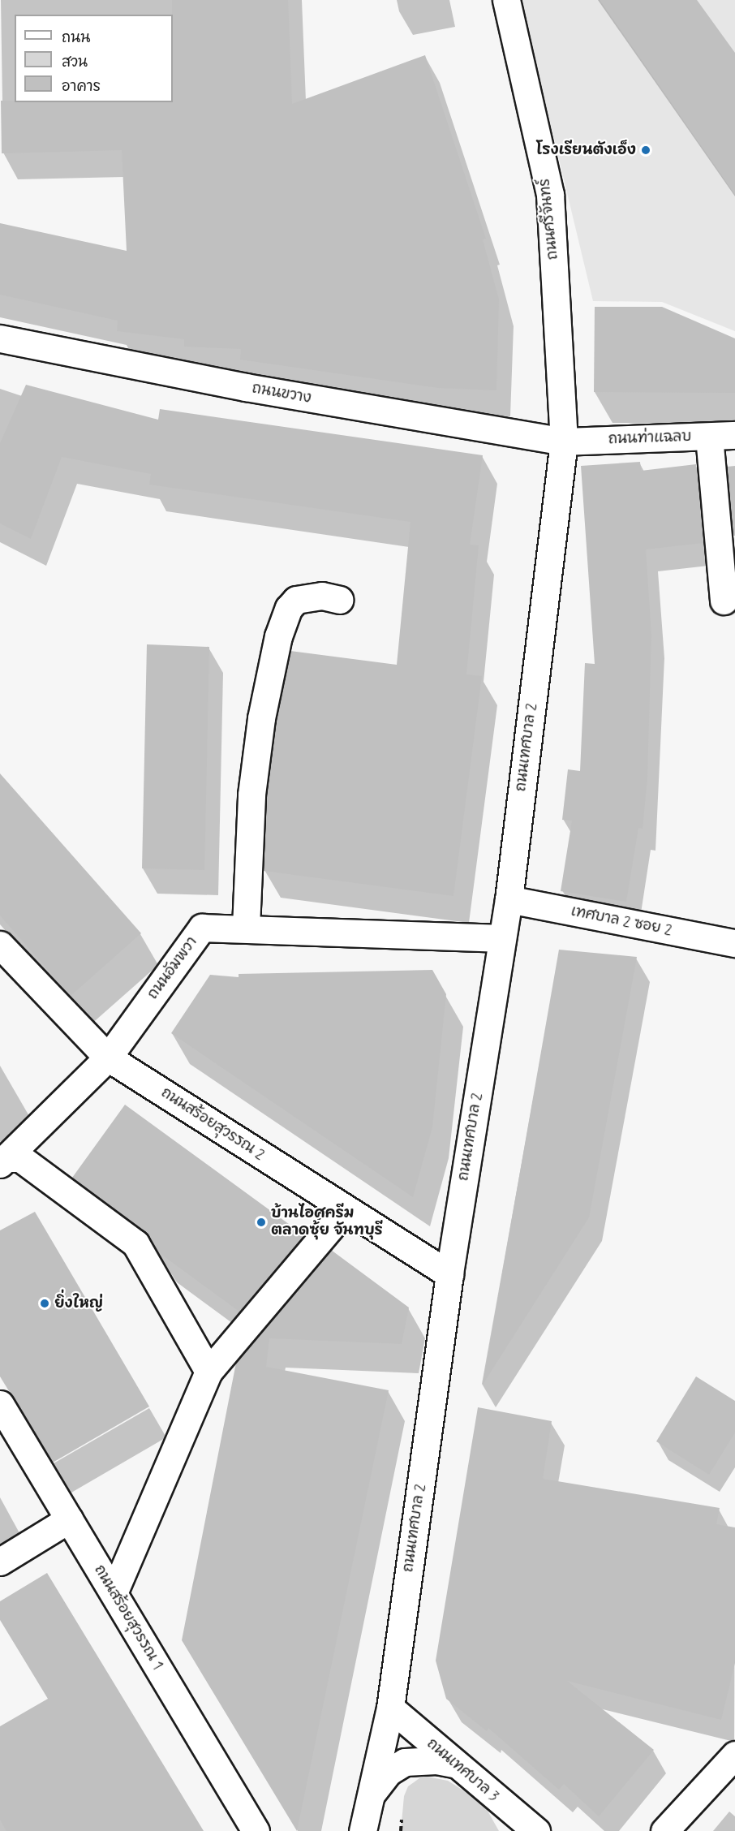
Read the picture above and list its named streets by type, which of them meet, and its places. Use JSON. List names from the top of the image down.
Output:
{
  "streets": {
    "street": [
      "ถนนศรีจันทร์",
      "ถนนขวาง",
      "ถนนท่าแฉลบ",
      "ถนนเทศบาล 2",
      "เทศบาล 2 ซอย 2",
      "ถนนอัมพวา",
      "ถนนสร้อยสุวรรณ 2",
      "ถนนสร้อยสุวรรณ 1",
      "ถนนเทศบาล 3"
    ]
  },
  "crossings": [
    ["ถนนศรีจันทร์", "ถนนขวาง"],
    ["ถนนศรีจันทร์", "ถนนท่าแฉลบ"],
    ["ถนนศรีจันทร์", "ถนนเทศบาล 2"],
    ["ถนนขวาง", "ถนนท่าแฉลบ"],
    ["ถนนขวาง", "ถนนเทศบาล 2"],
    ["ถนนท่าแฉลบ", "ถนนเทศบาล 2"],
    ["ถนนเทศบาล 2", "เทศบาล 2 ซอย 2"],
    ["ถนนเทศบาล 2", "ถนนอัมพวา"],
    ["ถนนเทศบาล 2", "ถนนสร้อยสุวรรณ 2"],
    ["ถนนเทศบาล 2", "ถนนเทศบาล 3"],
    ["ถนนอัมพวา", "ถนนสร้อยสุวรรณ 2"]
  ],
  "places": ["โรงเรียนตังเอ็ง", "บ้านไอศครีม ตลาดซุ้ย จันทบุรี", "ยิ่งใหญ่"],
  "legend": ["ถนน", "สวน", "อาคาร"]
}
